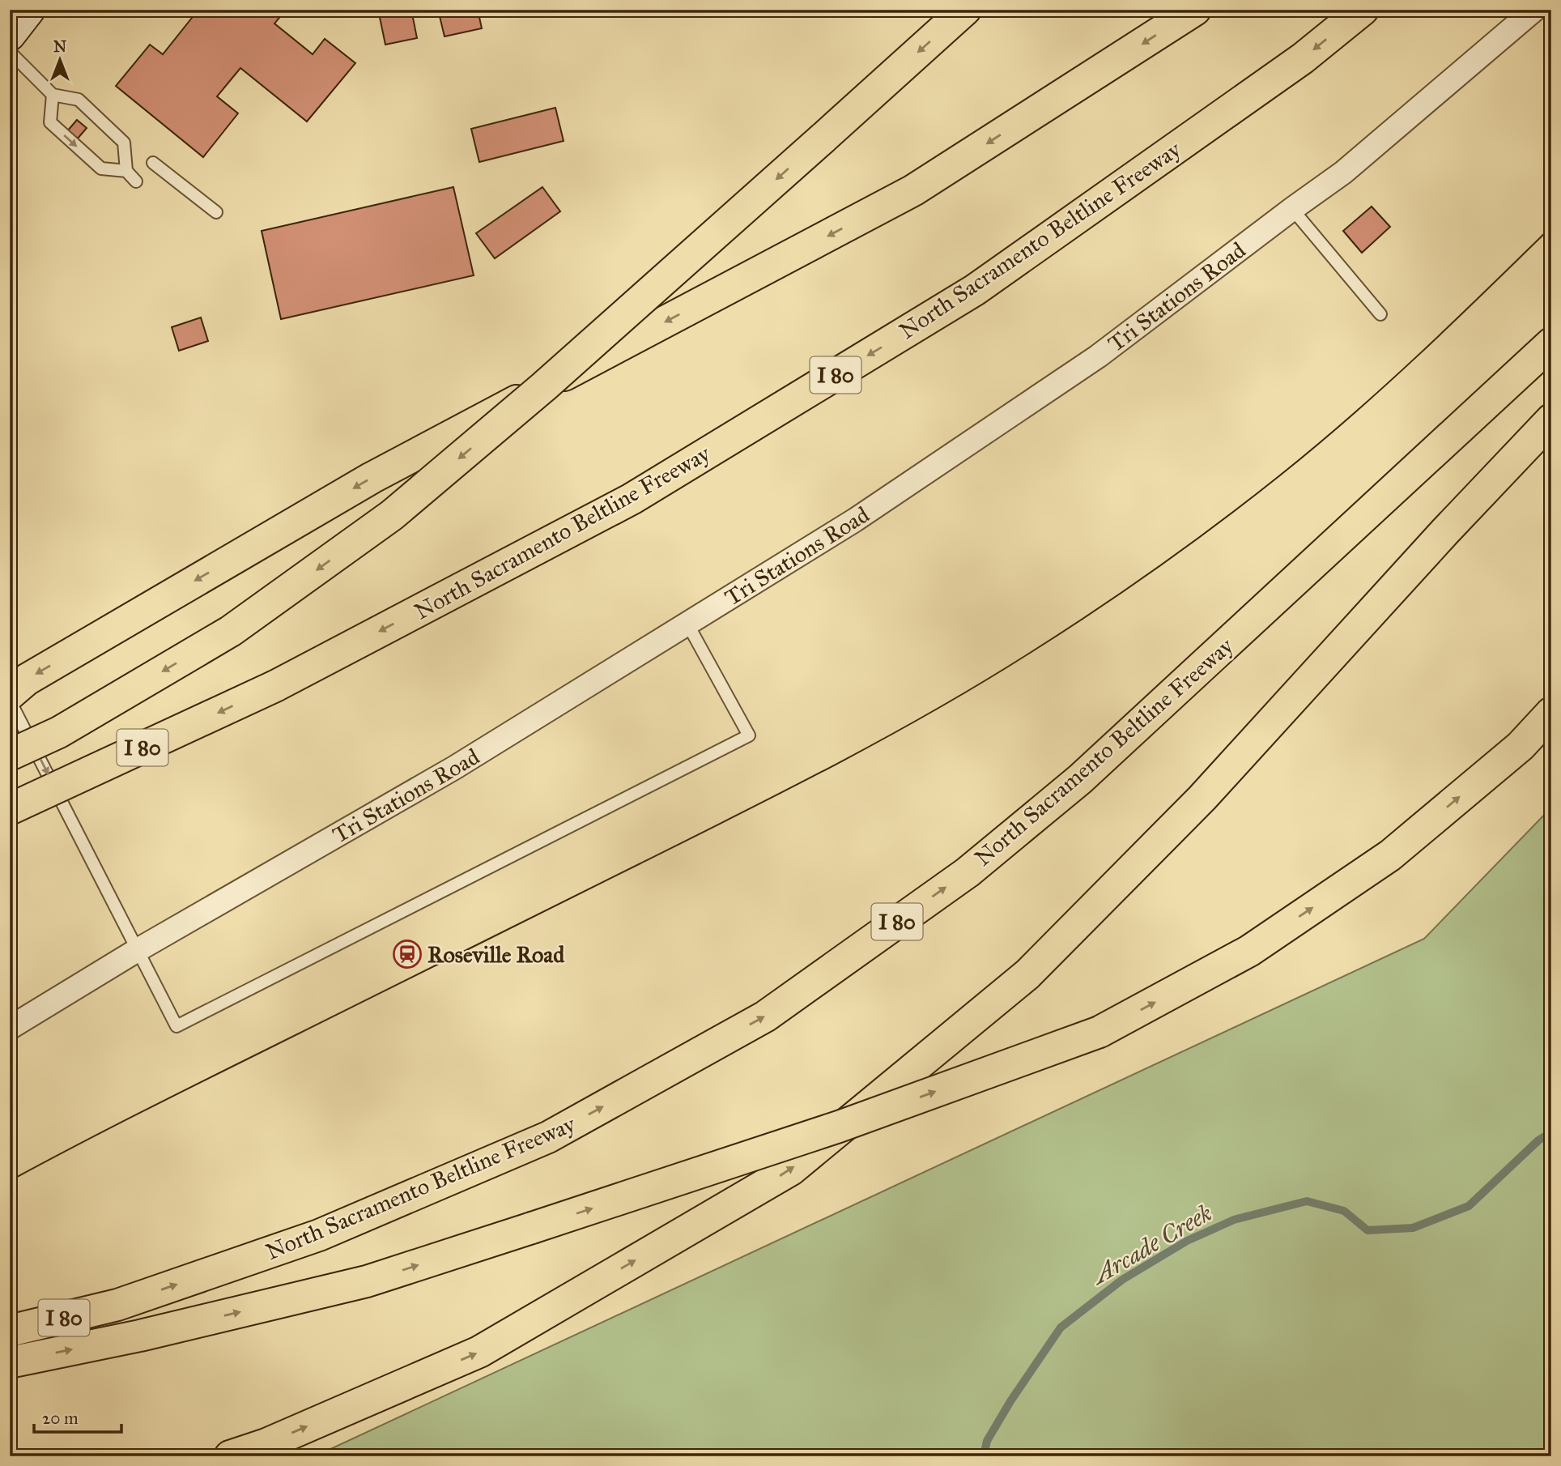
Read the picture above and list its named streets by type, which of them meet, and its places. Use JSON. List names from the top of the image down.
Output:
{
  "streets": {
    "highway": ["North Sacramento Beltline Freeway", "I 80"],
    "street": ["Tri Stations Road"]
  },
  "water": ["Arcade Creek"],
  "places": {
    "station": ["Roseville Road"]
  },
  "scale_bar": "20 m",
  "north": "top"
}
